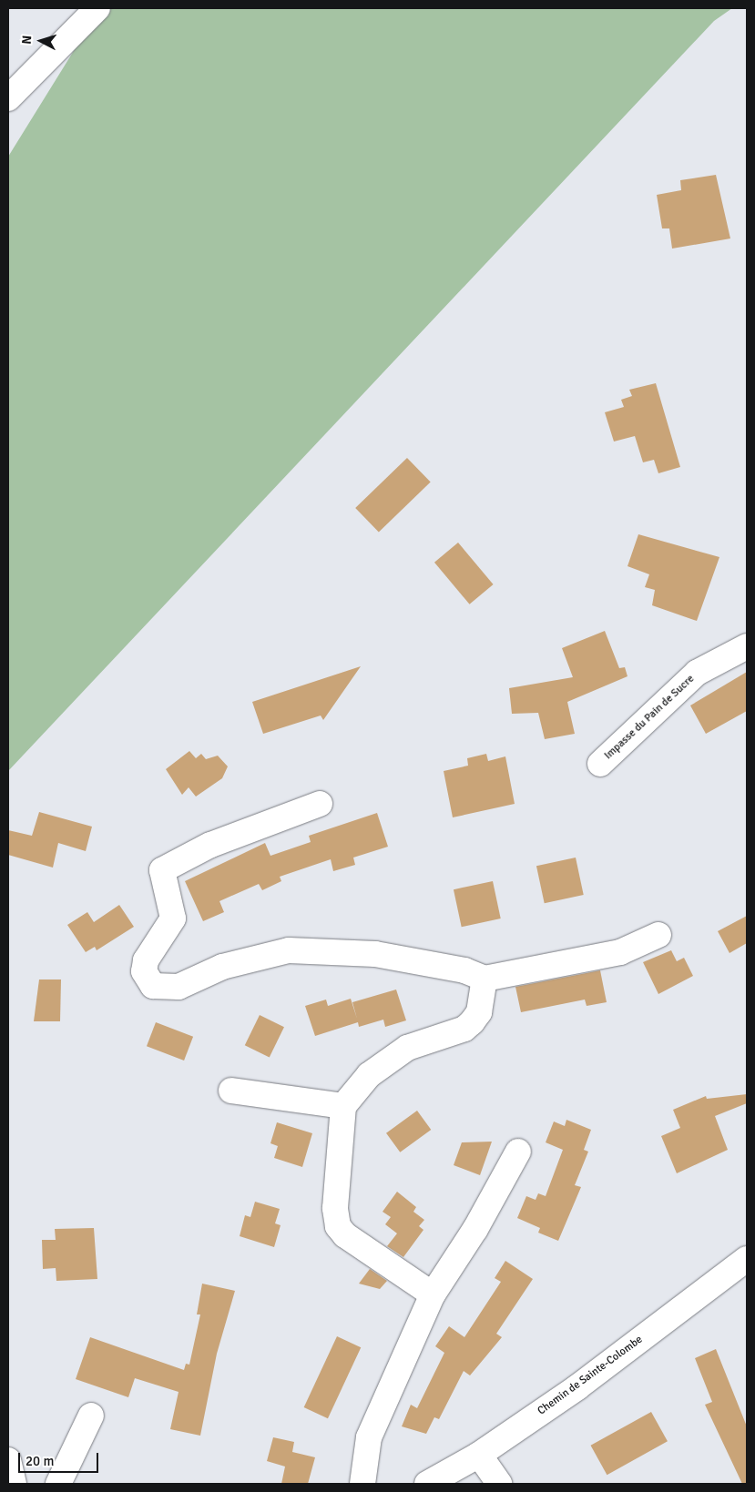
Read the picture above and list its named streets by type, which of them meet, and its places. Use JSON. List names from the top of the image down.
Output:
{
  "streets": {
    "street": ["Impasse du Pain de Sucre", "Chemin de Sainte-Colombe"]
  },
  "scale_bar": "20 m",
  "north": "left"
}
